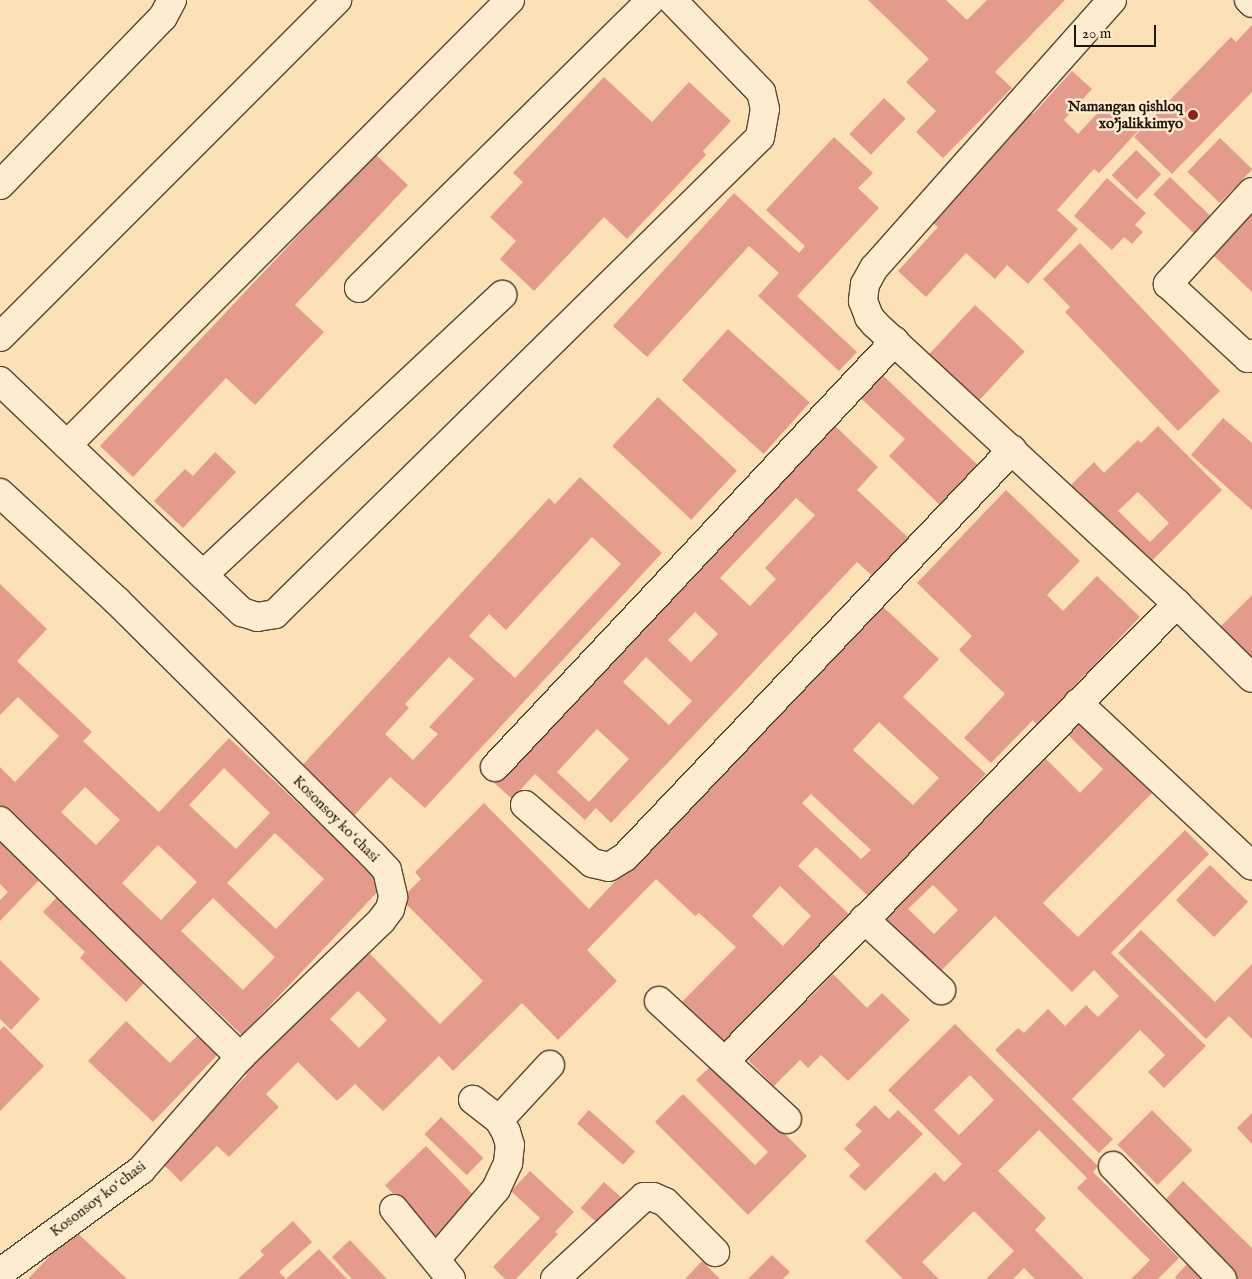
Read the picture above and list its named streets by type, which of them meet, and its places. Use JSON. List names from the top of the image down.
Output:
{
  "streets": {
    "street": ["Kosonsoy koʻchasi"]
  },
  "places": ["Namangan qishloq xo'jalikkimyo"],
  "scale_bar": "20 m"
}
